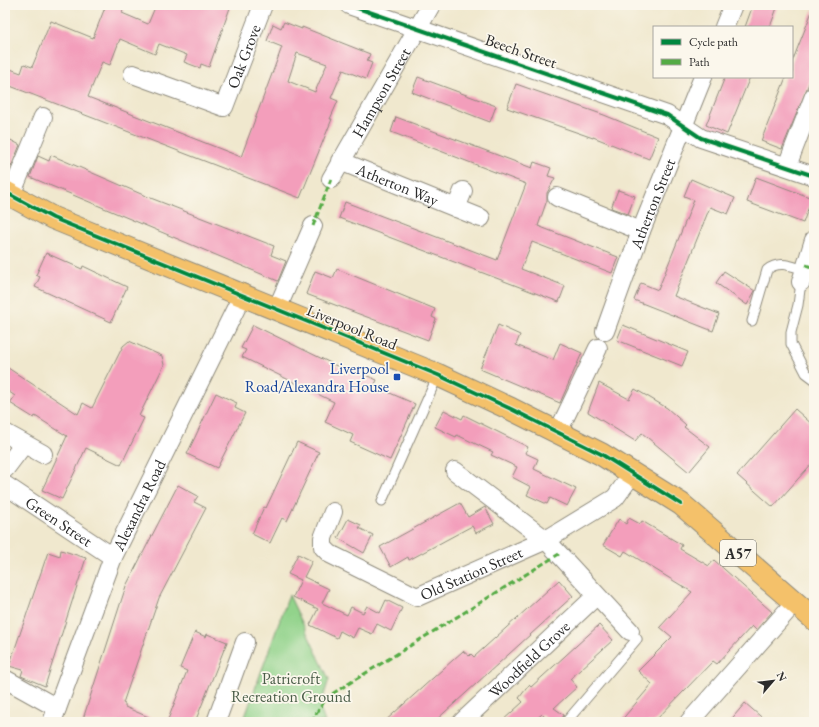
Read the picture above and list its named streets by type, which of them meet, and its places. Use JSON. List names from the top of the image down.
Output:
{
  "streets": {
    "main road": ["Liverpool Road", "A57"],
    "street": [
      "Beech Street",
      "Oak Grove",
      "Hampson Street",
      "Atherton Way",
      "Atherton Street",
      "Alexandra Road",
      "Green Street",
      "Old Station Street",
      "Woodfield Grove"
    ]
  },
  "crossings": [
    ["Beech Street", "Hampson Street"],
    ["Beech Street", "Atherton Street"],
    ["Hampson Street", "Atherton Way"],
    ["Liverpool Road", "Alexandra Road"],
    ["Alexandra Road", "Green Street"]
  ],
  "parks": ["Patricroft Recreation Ground"],
  "places": {
    "transit": ["Liverpool Road/Alexandra House"]
  },
  "legend": ["Cycle path", "Path"],
  "north": "top right"
}
